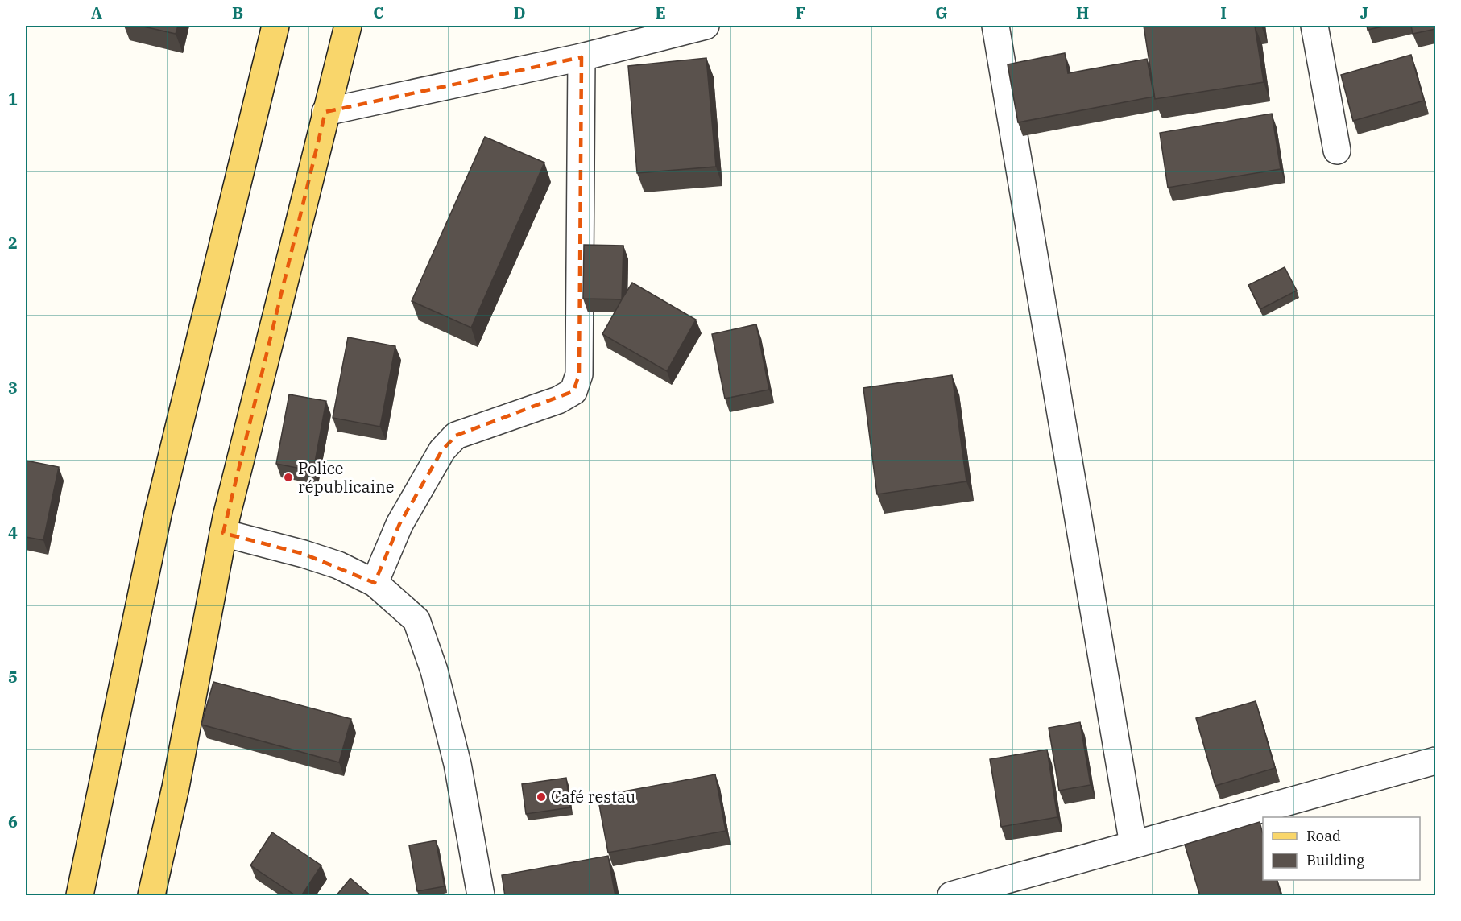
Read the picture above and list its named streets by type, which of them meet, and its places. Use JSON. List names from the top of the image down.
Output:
{
  "places": ["Police républicaine", "Café restau"],
  "legend": ["Road", "Building"],
  "grid": {
    "columns": [
      "A",
      "B",
      "C",
      "D",
      "E",
      "F",
      "G",
      "H",
      "I",
      "J"
    ],
    "rows": [
      "1",
      "2",
      "3",
      "4",
      "5",
      "6"
    ]
  }
}
